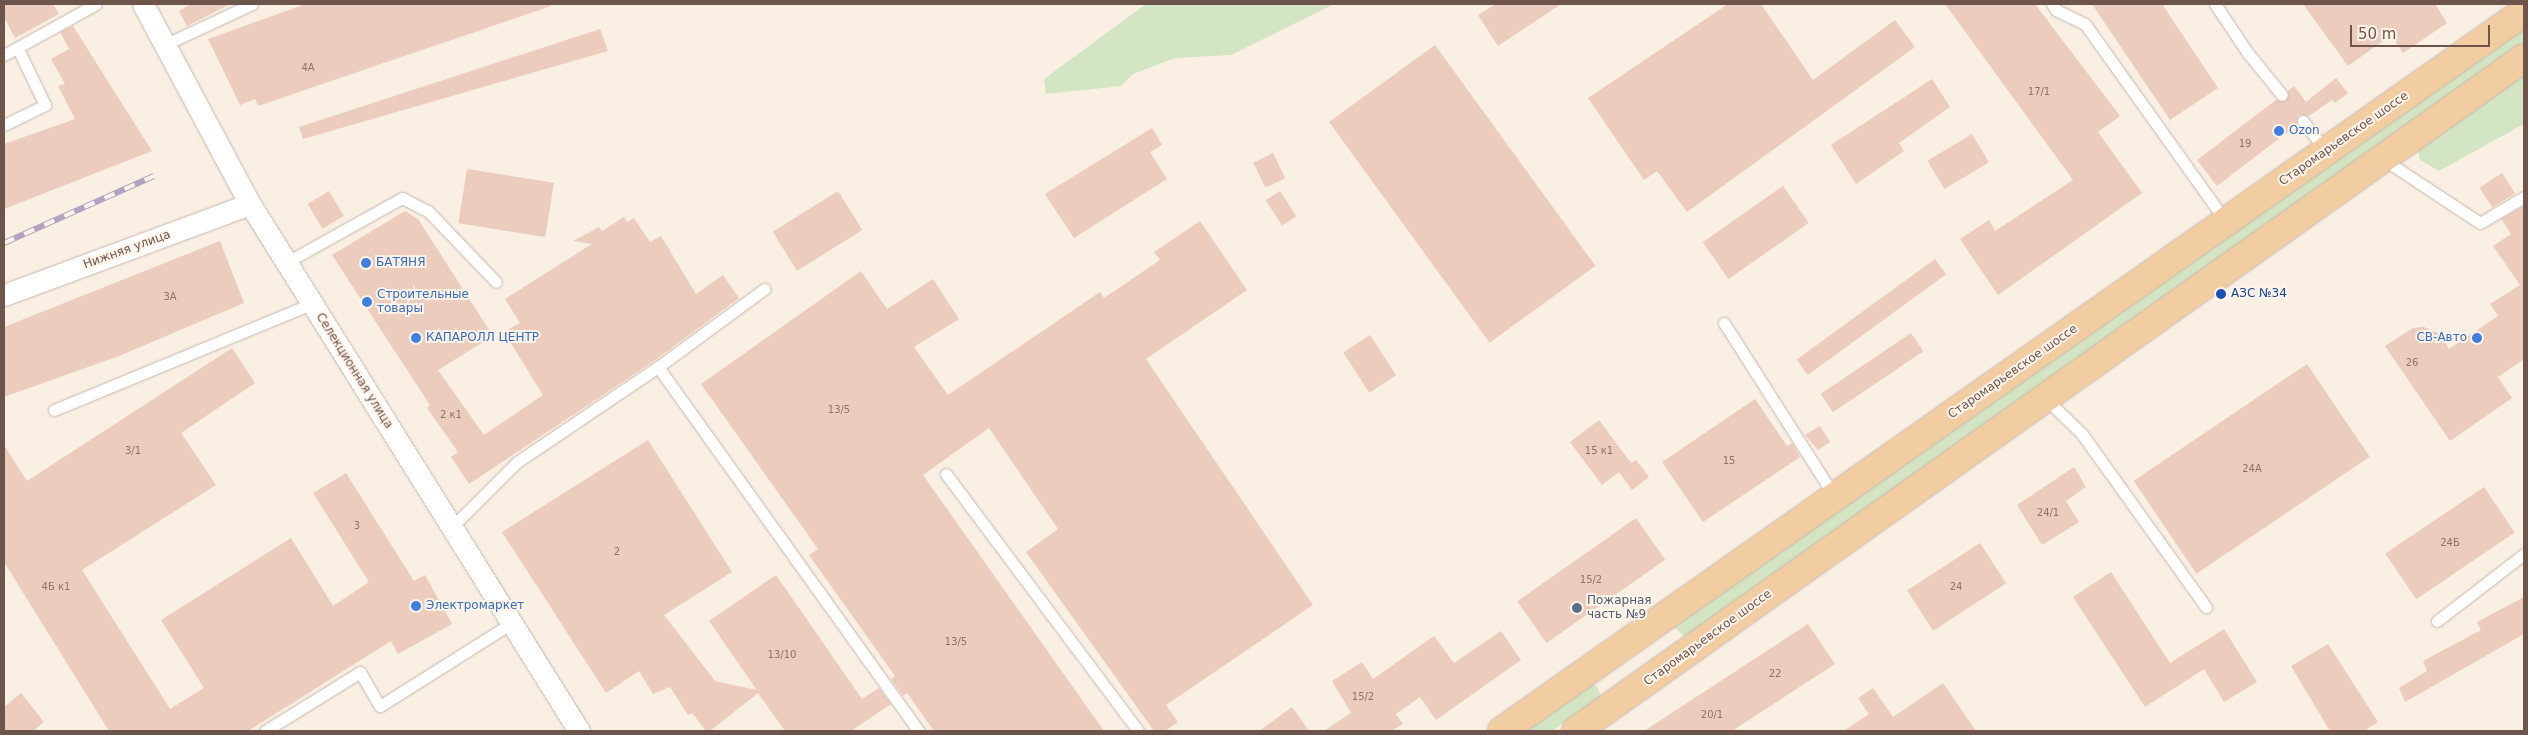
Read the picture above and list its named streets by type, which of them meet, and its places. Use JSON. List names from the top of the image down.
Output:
{
  "streets": {
    "main road": ["Старомарьевское шоссе"],
    "street": ["Нижняя улица", "Селекционная улица"]
  },
  "crossings": [
    ["Нижняя улица", "Селекционная улица"]
  ],
  "places": [
    "Ozon",
    "БАТЯНЯ",
    "АЗС №34",
    "Строительные товары",
    "КАПАРОЛЛ ЦЕНТР",
    "СВ-Авто",
    "Электромаркет",
    "Пожарная часть №9"
  ],
  "house_numbers": [
    "4А",
    "17/1",
    "19",
    "3А",
    "26",
    "13/5",
    "2 к1",
    "3/1",
    "15 к1",
    "15",
    "24А",
    "24/1",
    "3",
    "24Б",
    "2",
    "15/2",
    "4Б к1",
    "24",
    "13/5",
    "13/10",
    "22",
    "15/2",
    "20/1"
  ],
  "scale_bar": "50 m"
}
